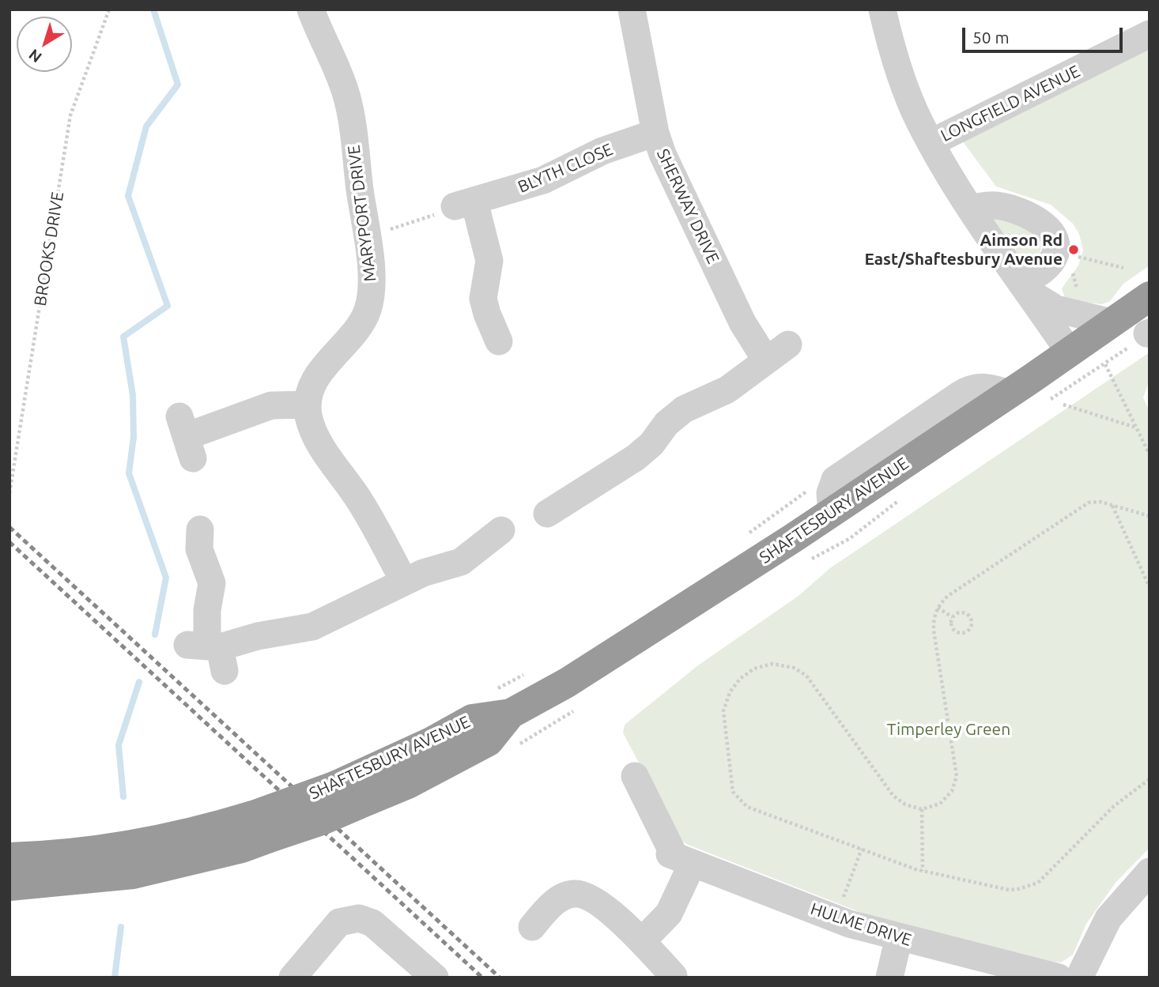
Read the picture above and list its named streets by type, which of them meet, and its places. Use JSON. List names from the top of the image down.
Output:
{
  "streets": {
    "highway": ["SHAFTESBURY AVENUE"],
    "street": [
      "LONGFIELD AVENUE",
      "BLYTH CLOSE",
      "SHERWAY DRIVE",
      "MARYPORT DRIVE",
      "HULME DRIVE"
    ],
    "path": ["BROOKS DRIVE"]
  },
  "crossings": [
    ["BLYTH CLOSE", "SHERWAY DRIVE"]
  ],
  "parks": ["Timperley Green"],
  "places": ["Aimson Rd East/Shaftesbury Avenue"],
  "scale_bar": "50 m",
  "north": "bottom left"
}
